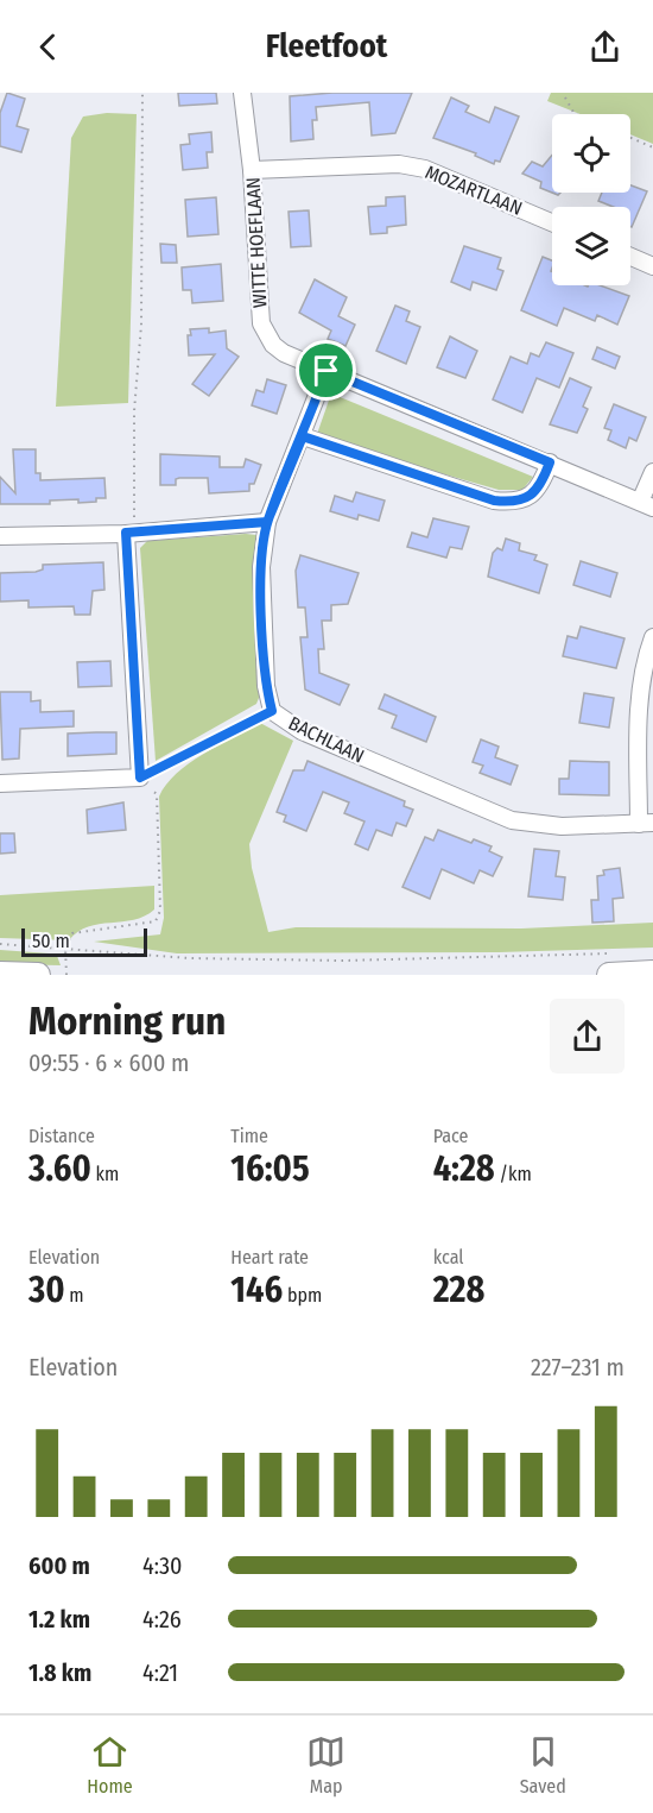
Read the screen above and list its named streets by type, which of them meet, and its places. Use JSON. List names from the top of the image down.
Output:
{
  "streets": {
    "street": ["MOZARTLAAN", "WITTE HOEFLAAN", "BACHLAAN"]
  },
  "crossings": [
    ["MOZARTLAAN", "WITTE HOEFLAAN"],
    ["WITTE HOEFLAAN", "BACHLAAN"]
  ],
  "scale_bar": "50 m",
  "page": {
    "header": "Fleetfoot",
    "scale": "50 m",
    "heading": ["Morning run", "09:55 · 6 × 600 m"],
    "stats": [
      ["Distance", "3.60 km"],
      ["Time", "16:05"],
      ["Pace", "4:28 /km"],
      ["Elevation", "30 m"],
      ["Heart rate", "146 bpm"],
      ["kcal", "228"]
    ],
    "chart": ["Elevation", "227–231 m"],
    "list": [
      {
        "name": "600 m",
        "note": "4:30"
      },
      {
        "name": "1.2 km",
        "note": "4:26"
      },
      {
        "name": "1.8 km",
        "note": "4:21"
      }
    ],
    "tabs": ["Home", "Map", "Saved"]
  }
}
